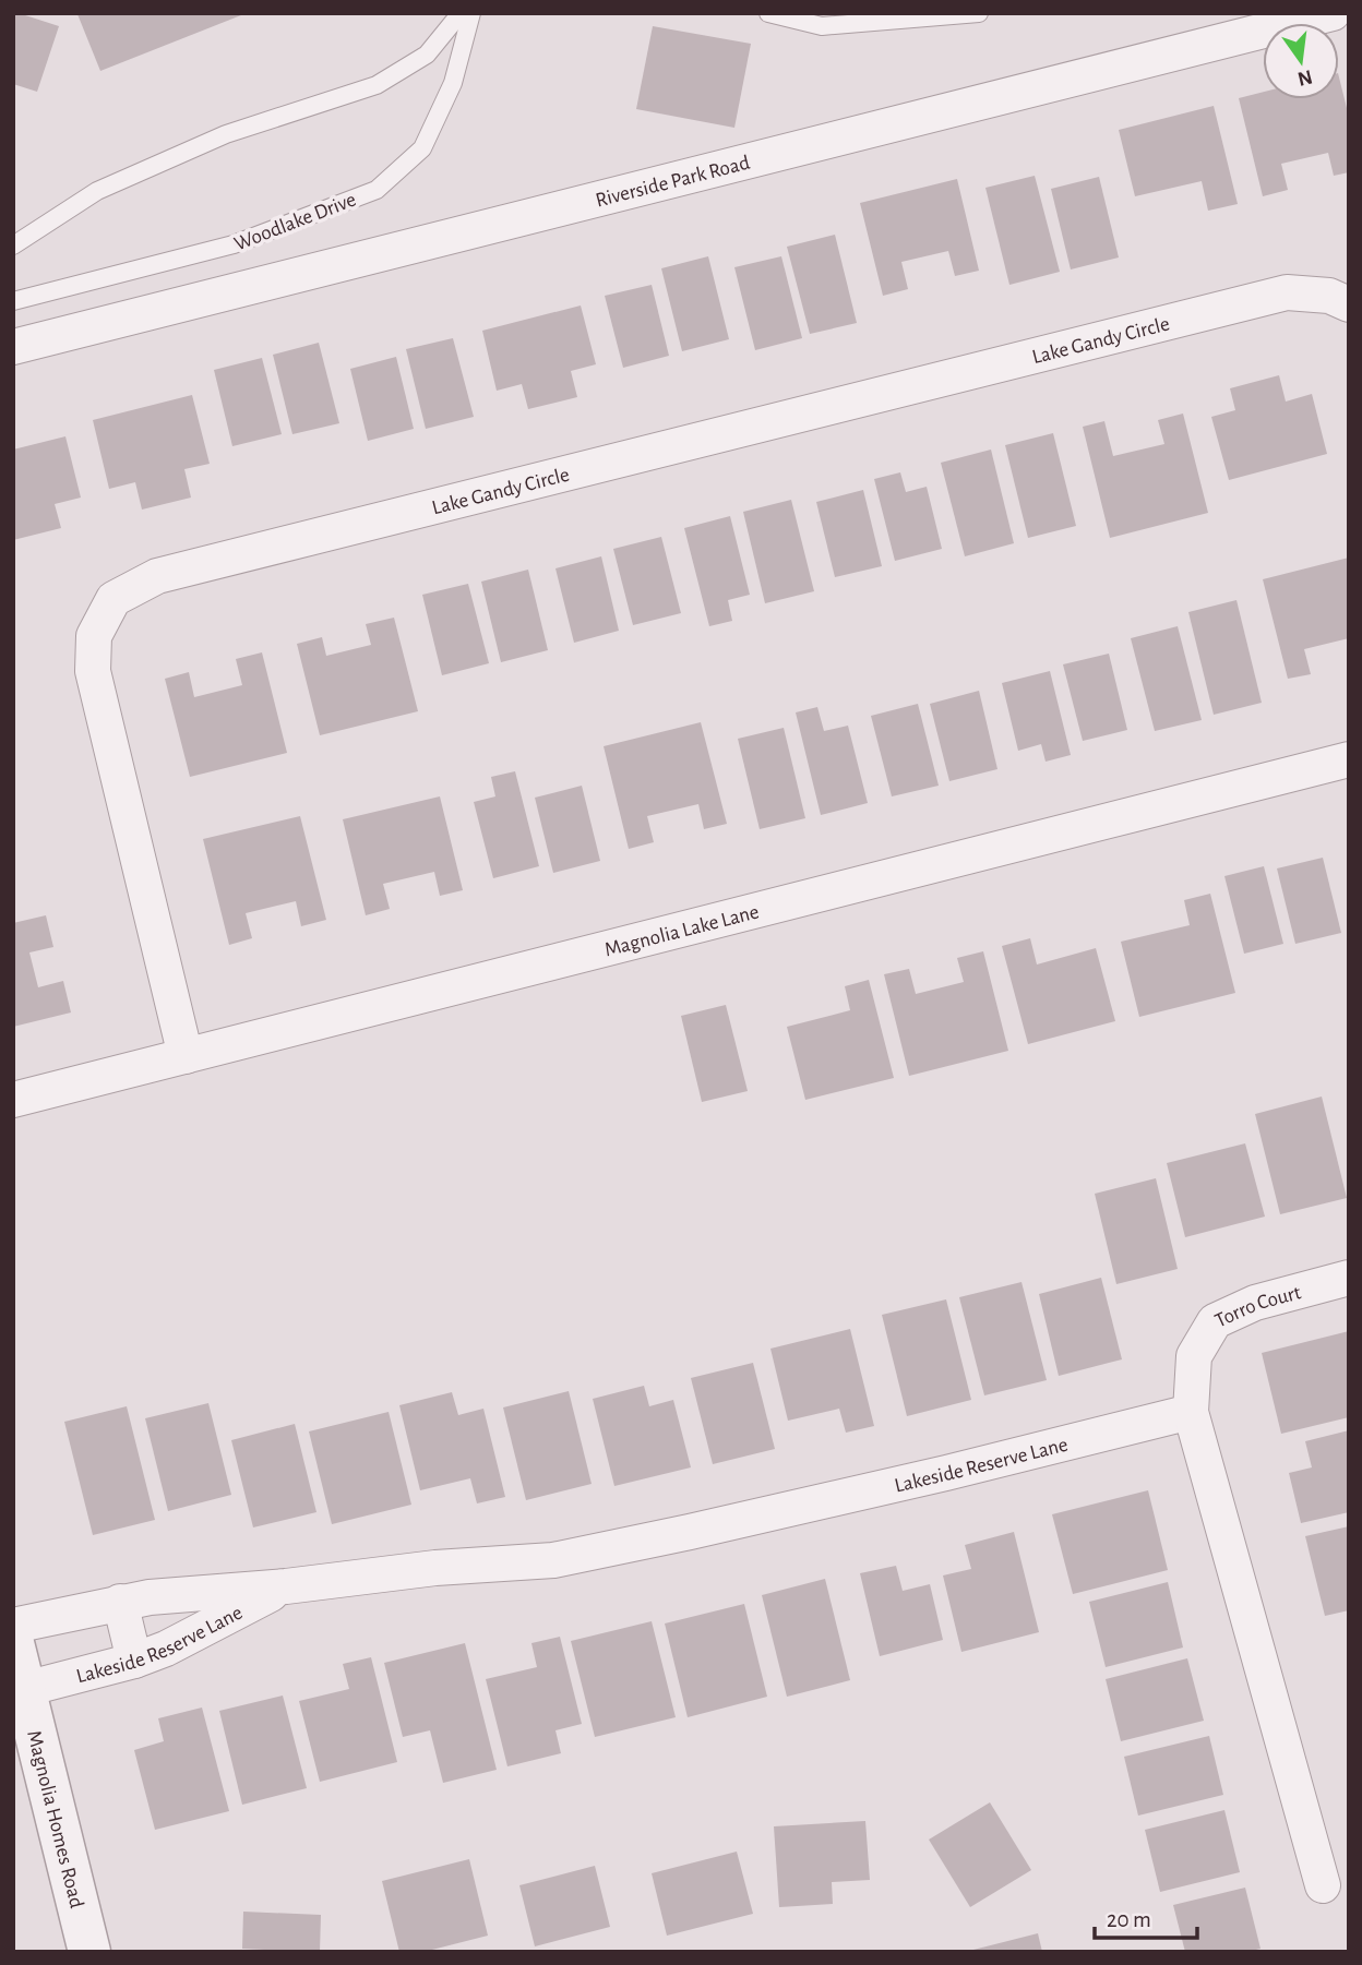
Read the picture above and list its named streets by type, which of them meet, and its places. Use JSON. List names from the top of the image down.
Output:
{
  "streets": {
    "street": [
      "Riverside Park Road",
      "Lake Gandy Circle",
      "Magnolia Lake Lane",
      "Torro Court",
      "Lakeside Reserve Lane",
      "Magnolia Homes Road"
    ],
    "lane": ["Woodlake Drive"]
  },
  "crossings": [
    ["Lake Gandy Circle", "Magnolia Lake Lane"],
    ["Torro Court", "Lakeside Reserve Lane"],
    ["Lakeside Reserve Lane", "Magnolia Homes Road"]
  ],
  "scale_bar": "20 m",
  "north": "bottom"
}
